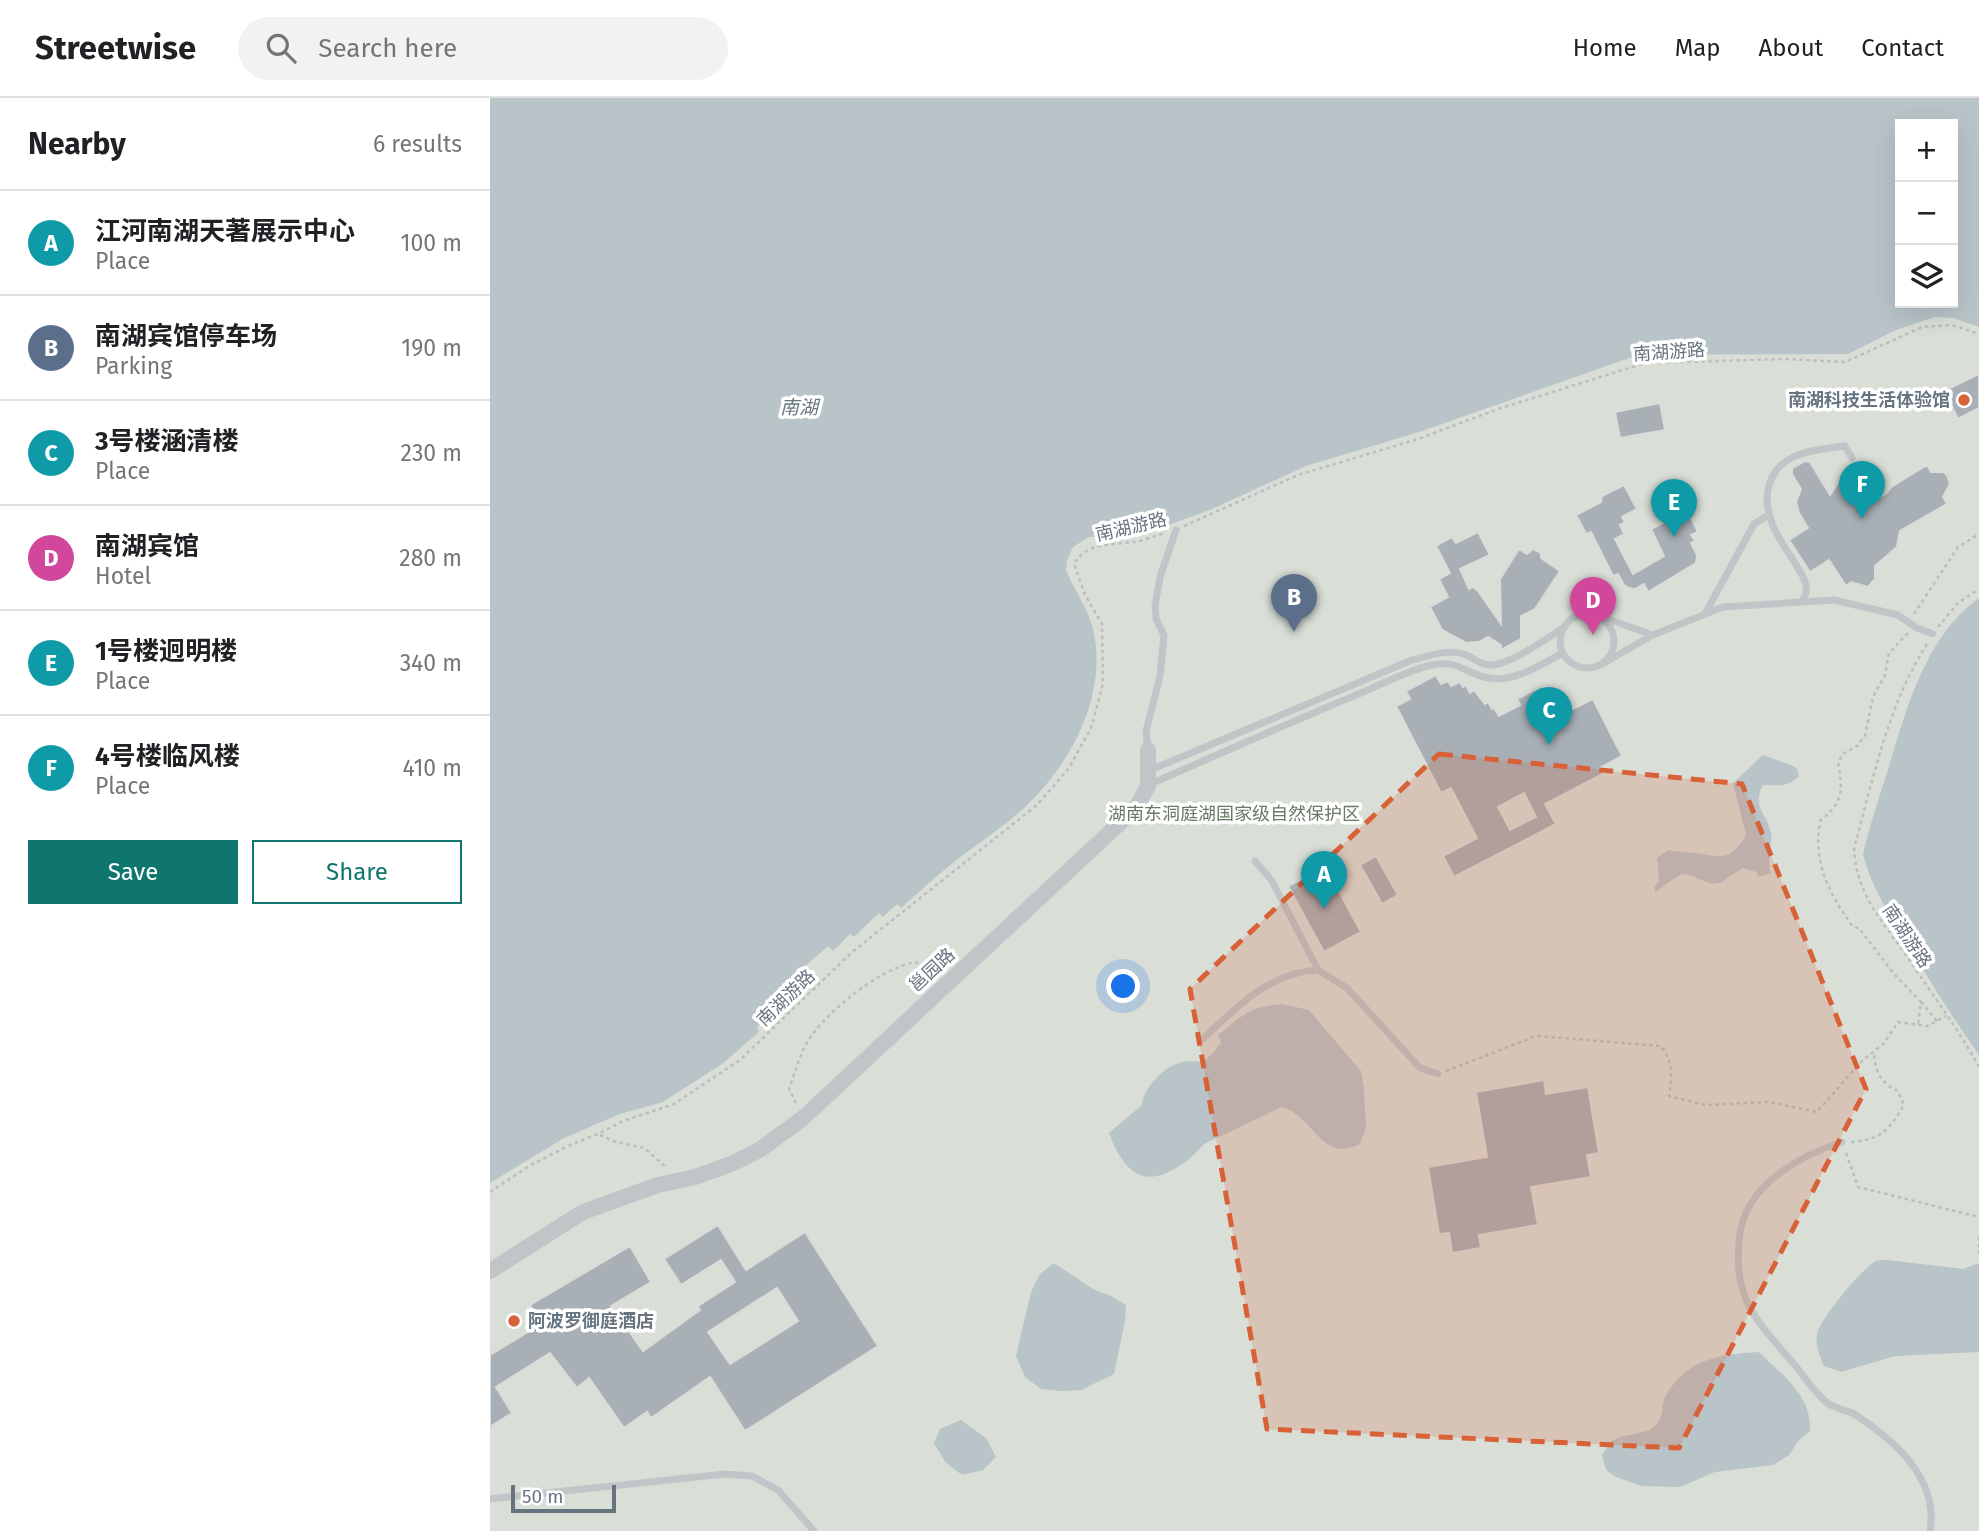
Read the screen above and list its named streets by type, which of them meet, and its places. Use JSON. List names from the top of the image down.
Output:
{
  "streets": {
    "street": ["邕园路"],
    "path": ["南湖游路"]
  },
  "water": ["南湖"],
  "parks": ["湖南东洞庭湖国家级自然保护区"],
  "places": ["南湖科技生活体验馆", "阿波罗御庭酒店"],
  "scale_bar": "50 m",
  "page": {
    "header": "Streetwise",
    "search": "Search here",
    "nav": [
      "Home",
      "Map",
      "About",
      "Contact"
    ],
    "heading": ["Nearby", "6 results"],
    "map_buttons": ["+", "−"],
    "list": [
      {
        "mark": "A",
        "name": "江河南湖天著展示中心",
        "note": "Place",
        "value": "100 m"
      },
      {
        "mark": "B",
        "name": "南湖宾馆停车场",
        "note": "Parking",
        "value": "190 m"
      },
      {
        "mark": "C",
        "name": "3号楼涵清楼",
        "note": "Place",
        "value": "230 m"
      },
      {
        "mark": "D",
        "name": "南湖宾馆",
        "note": "Hotel",
        "value": "280 m"
      },
      {
        "mark": "E",
        "name": "1号楼迥明楼",
        "note": "Place",
        "value": "340 m"
      },
      {
        "mark": "F",
        "name": "4号楼临风楼",
        "note": "Place",
        "value": "410 m"
      }
    ],
    "pins": [
      "F",
      "E",
      "B",
      "D",
      "C",
      "A"
    ],
    "buttons": ["Save", "Share"],
    "scale": "50 m"
  }
}
